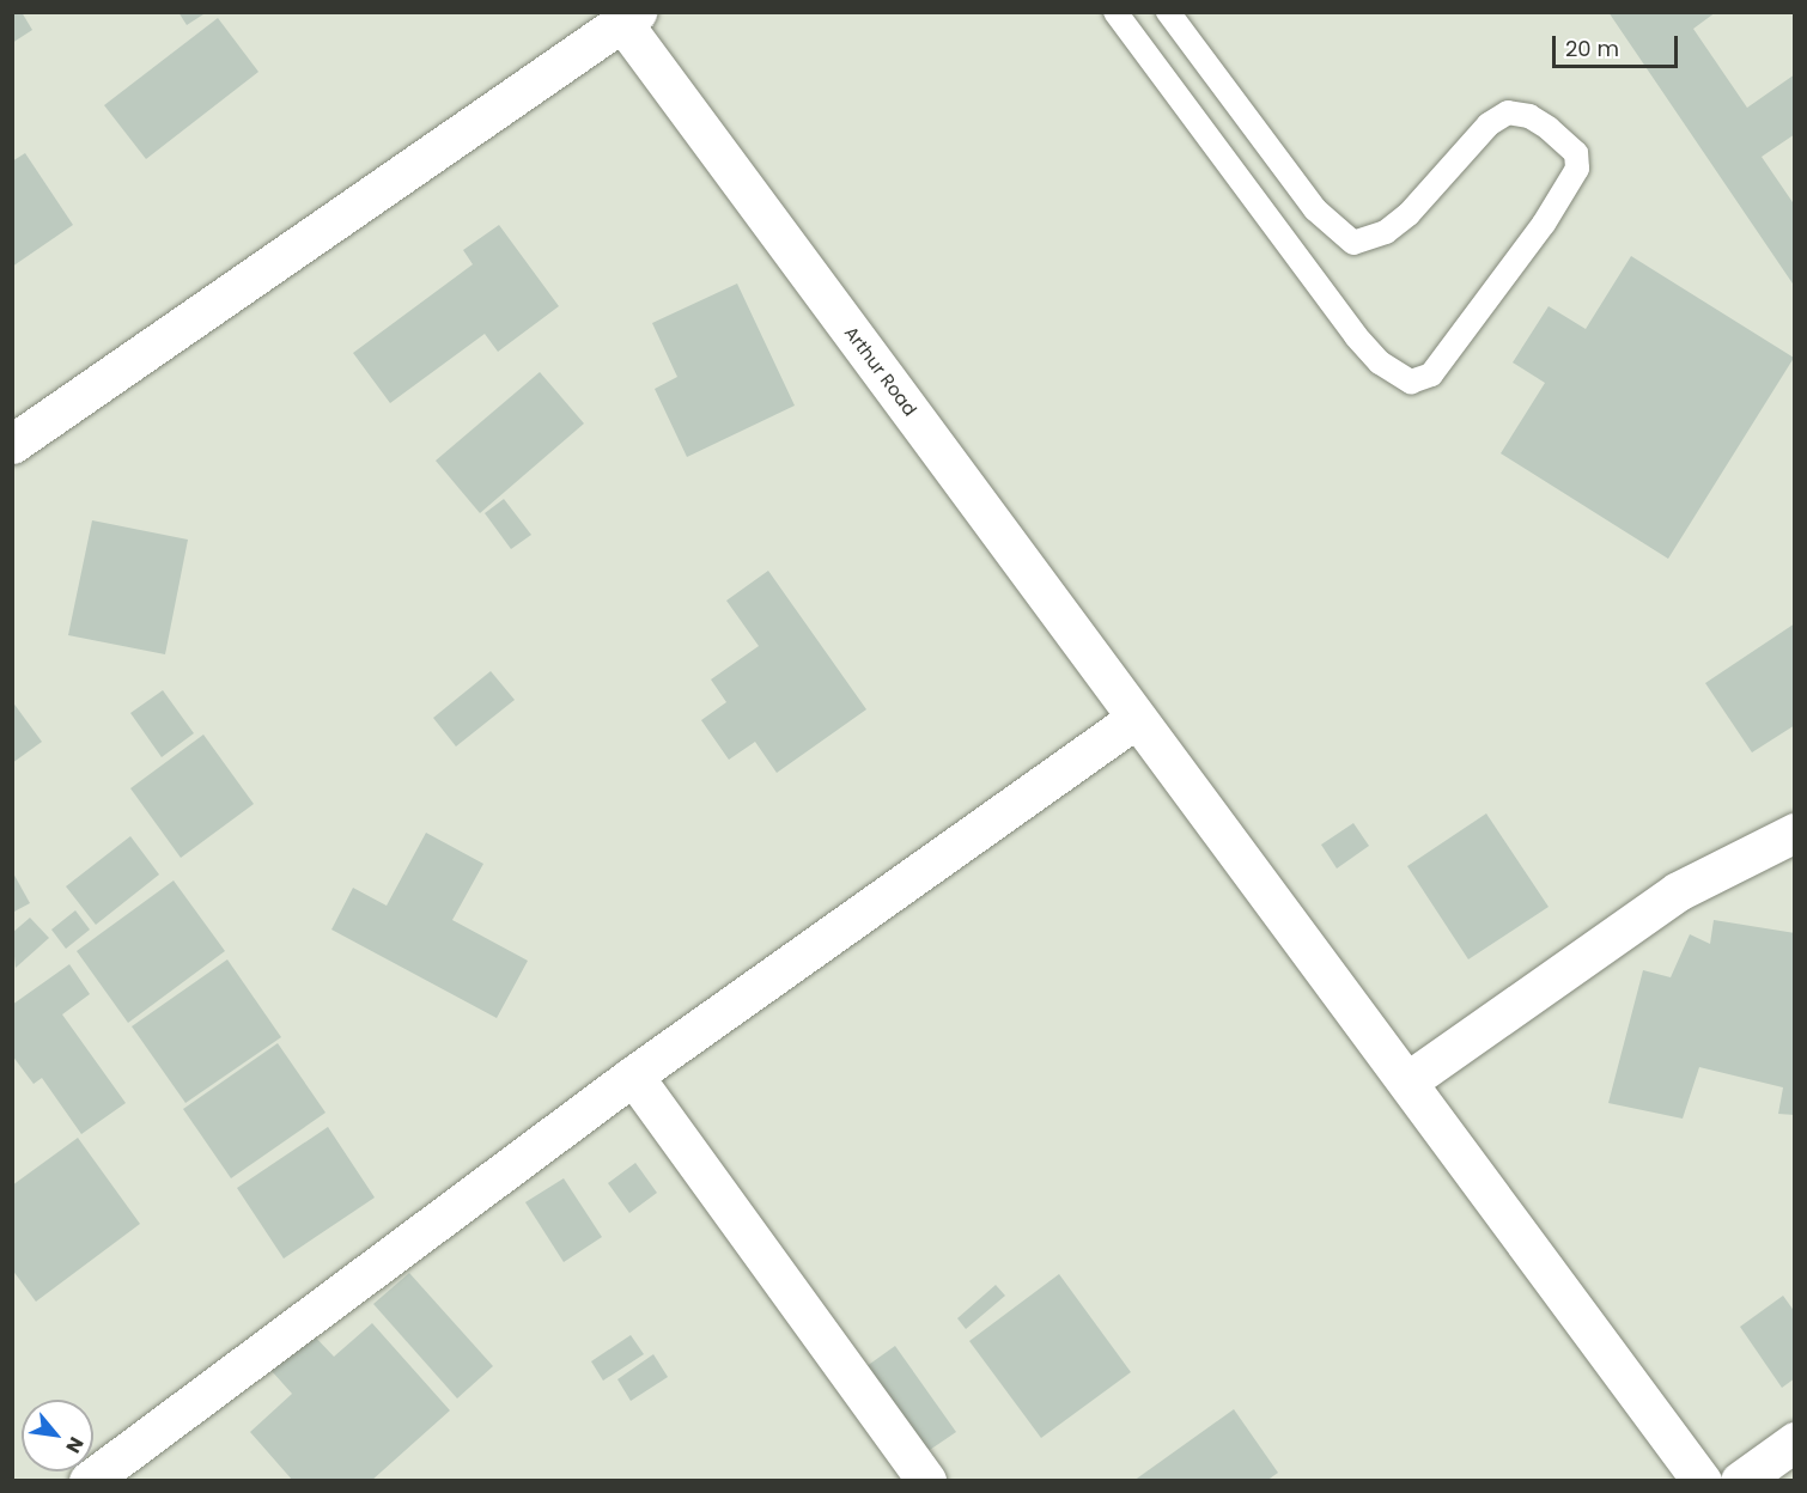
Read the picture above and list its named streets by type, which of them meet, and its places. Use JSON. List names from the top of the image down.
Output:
{
  "streets": {
    "street": ["Arthur Road"]
  },
  "scale_bar": "20 m",
  "north": "bottom right"
}
